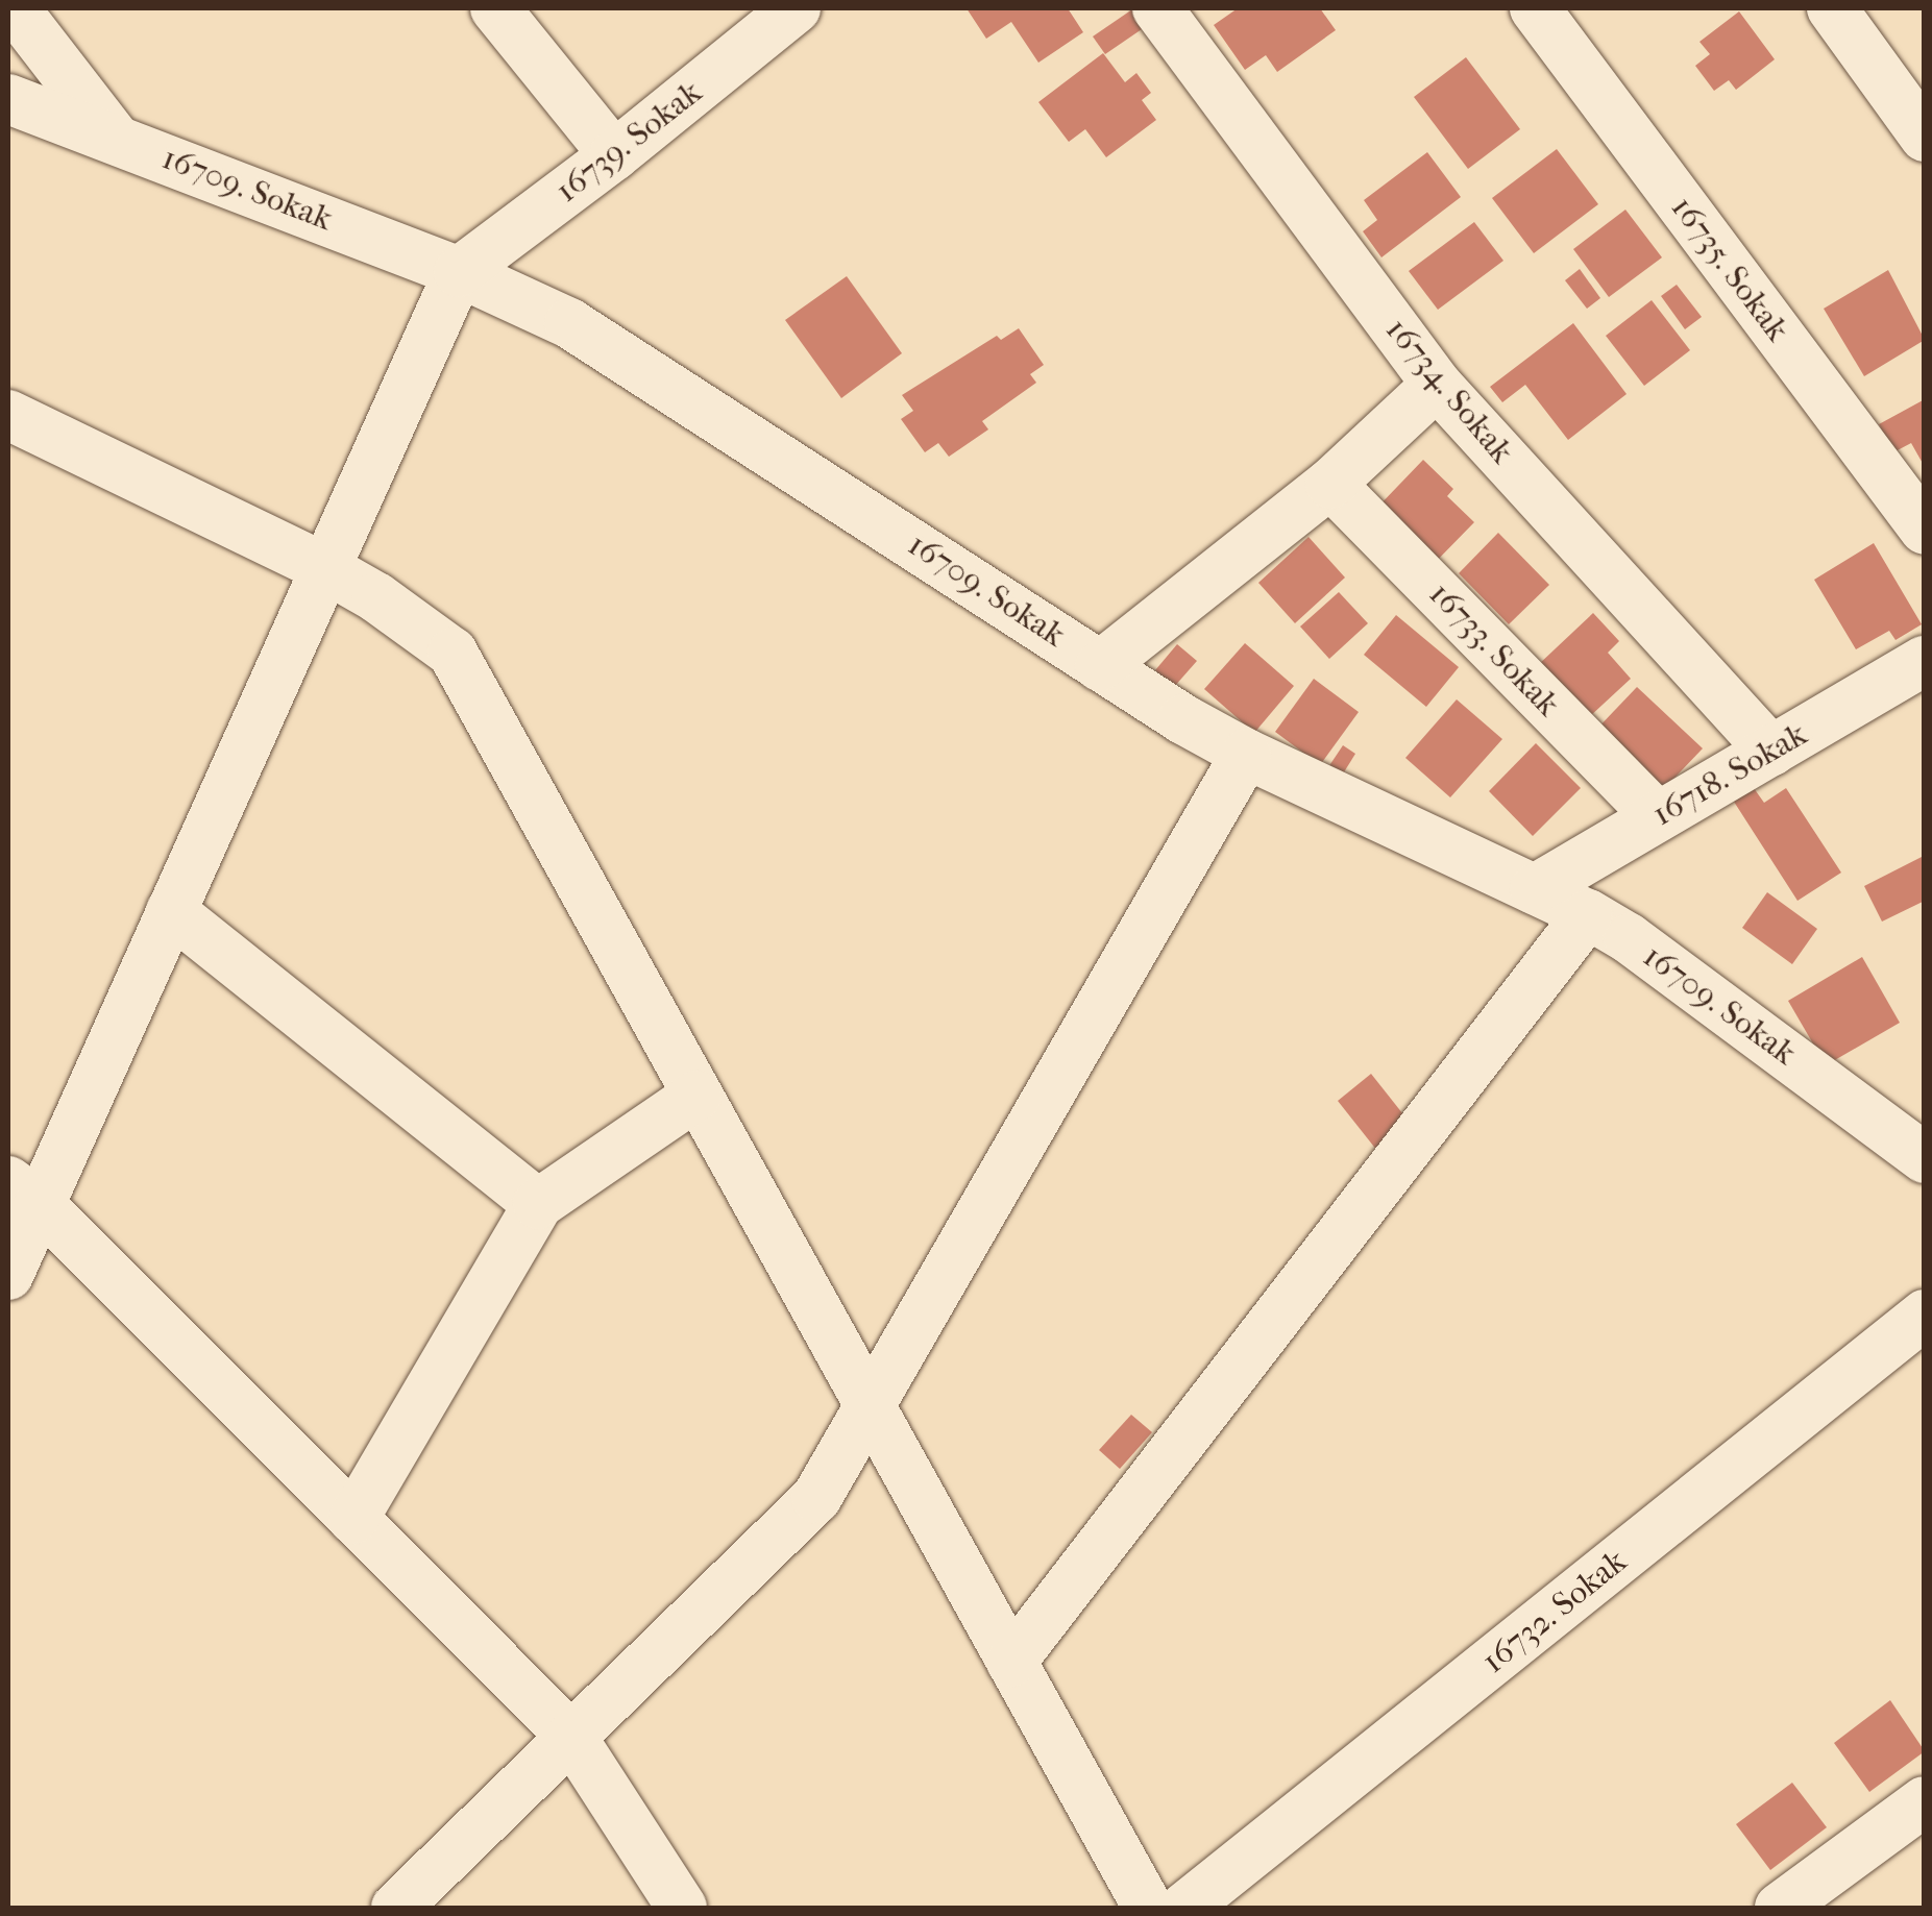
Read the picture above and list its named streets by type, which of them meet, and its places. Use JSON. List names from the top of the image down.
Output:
{
  "streets": {
    "street": [
      "16739. Sokak",
      "16709. Sokak",
      "16735. Sokak",
      "16734. Sokak",
      "16733. Sokak",
      "16718. Sokak",
      "16732. Sokak"
    ]
  },
  "crossings": [
    ["16739. Sokak", "16709. Sokak"],
    ["16709. Sokak", "16718. Sokak"],
    ["16734. Sokak", "16718. Sokak"],
    ["16733. Sokak", "16718. Sokak"]
  ]
}
